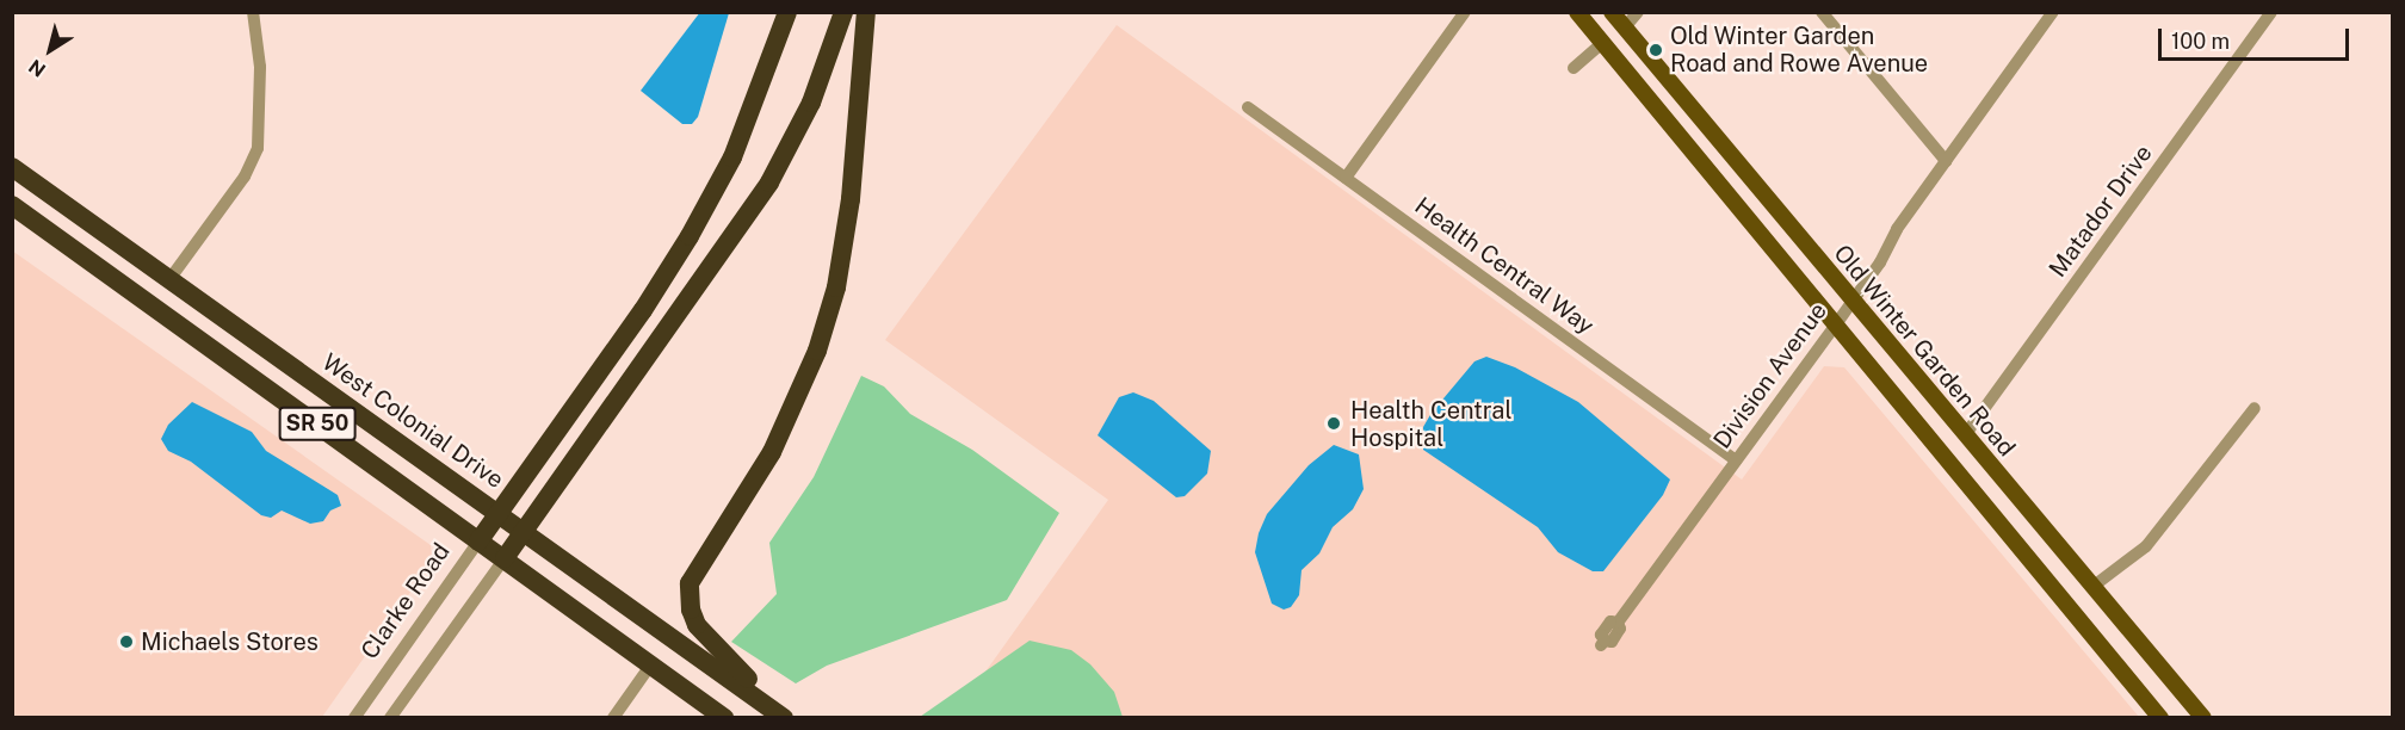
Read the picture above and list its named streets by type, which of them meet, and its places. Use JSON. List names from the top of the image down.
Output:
{
  "streets": {
    "highway": ["West Colonial Drive", "SR 50", "Clarke Road"],
    "main road": ["Old Winter Garden Road"],
    "street": ["Matador Drive", "Health Central Way", "Division Avenue"]
  },
  "crossings": [
    ["Matador Drive", "Old Winter Garden Road"],
    ["Health Central Way", "Division Avenue"],
    ["Old Winter Garden Road", "Division Avenue"],
    ["West Colonial Drive", "Clarke Road"],
    ["SR 50", "Clarke Road"]
  ],
  "places": ["Old Winter Garden Road and Rowe Avenue", "Health Central Hospital", "Michaels Stores"],
  "scale_bar": "100 m",
  "north": "bottom left"
}
